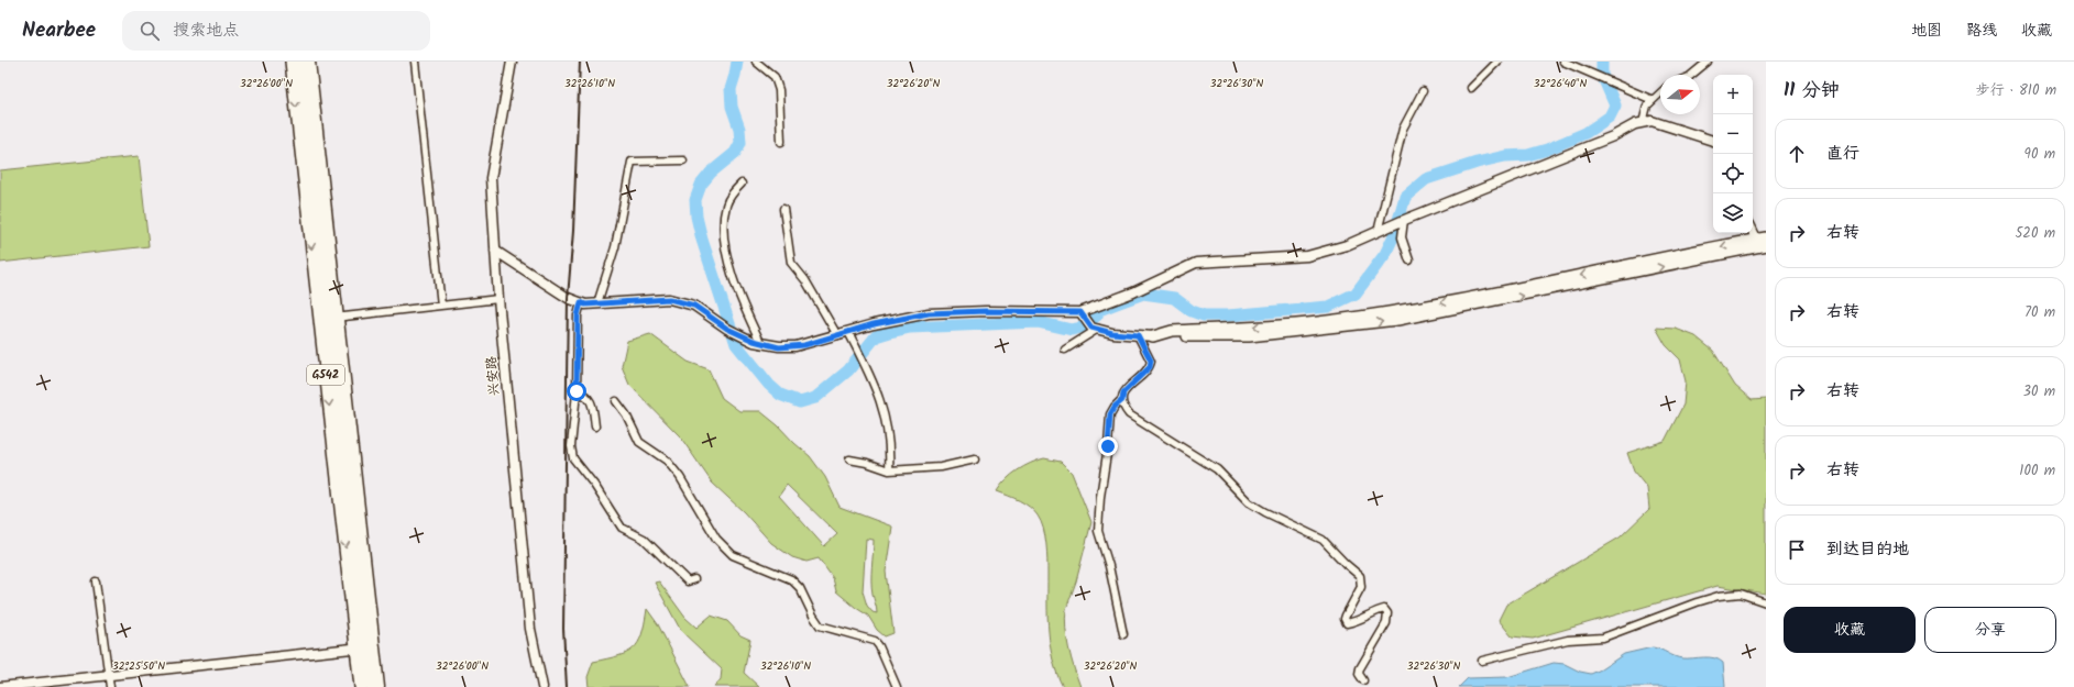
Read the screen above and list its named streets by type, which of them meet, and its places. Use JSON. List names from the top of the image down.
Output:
{
  "streets": {
    "highway": ["G542"],
    "street": ["兴安路"]
  },
  "north": "right",
  "page": {
    "header": "Nearbee",
    "search": "搜索地点",
    "nav": ["地图", "路线", "收藏"],
    "heading": ["11 分钟", "步行 · 810 m"],
    "map_buttons": ["+", "−"],
    "list": [
      ["直行", "90 m"],
      ["右转", "520 m"],
      ["右转", "70 m"],
      ["右转", "30 m"],
      ["右转", "100 m"],
      "到达目的地"
    ],
    "buttons": ["收藏", "分享"]
  },
  "coordinates": [
    "32°26'00\"N",
    "32°26'10\"N",
    "32°26'20\"N",
    "32°26'30\"N",
    "32°26'40\"N",
    "32°25'50\"N"
  ]
}
